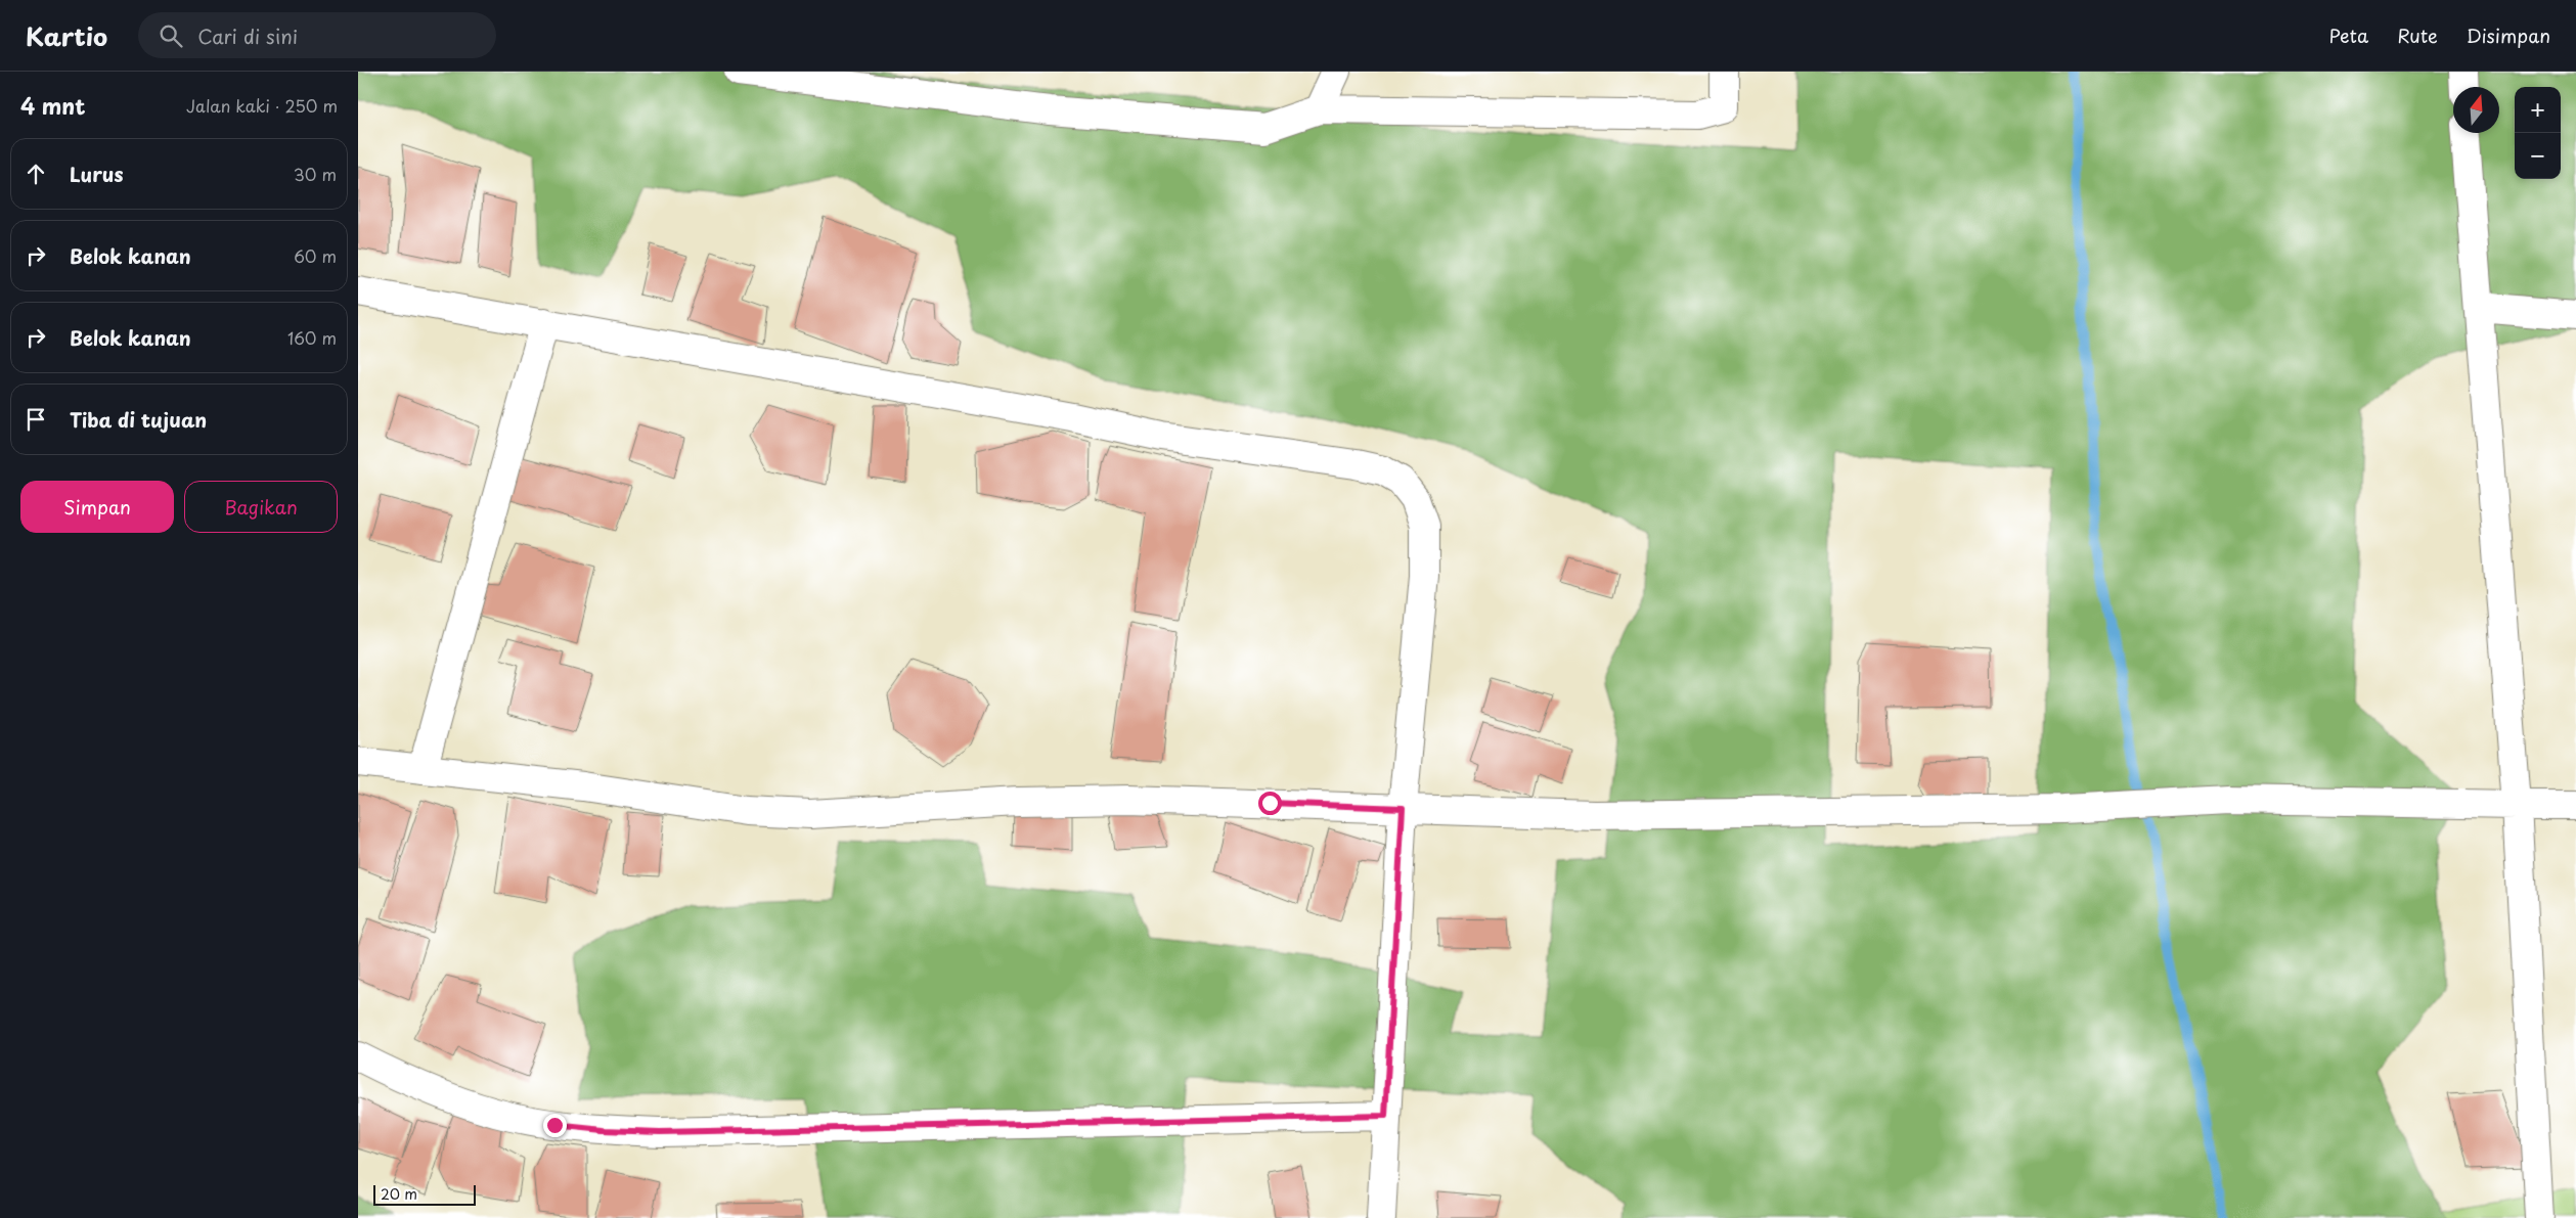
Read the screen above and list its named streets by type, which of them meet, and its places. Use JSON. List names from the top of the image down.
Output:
{
  "scale_bar": "20 m",
  "north": "top",
  "page": {
    "header": "Kartio",
    "search": "Cari di sini",
    "nav": ["Peta", "Rute", "Disimpan"],
    "heading": ["4 mnt", "Jalan kaki · 250 m"],
    "map_buttons": ["+", "−"],
    "list": [
      ["Lurus", "30 m"],
      ["Belok kanan", "60 m"],
      ["Belok kanan", "160 m"],
      "Tiba di tujuan"
    ],
    "buttons": ["Simpan", "Bagikan"],
    "scale": "20 m"
  }
}
